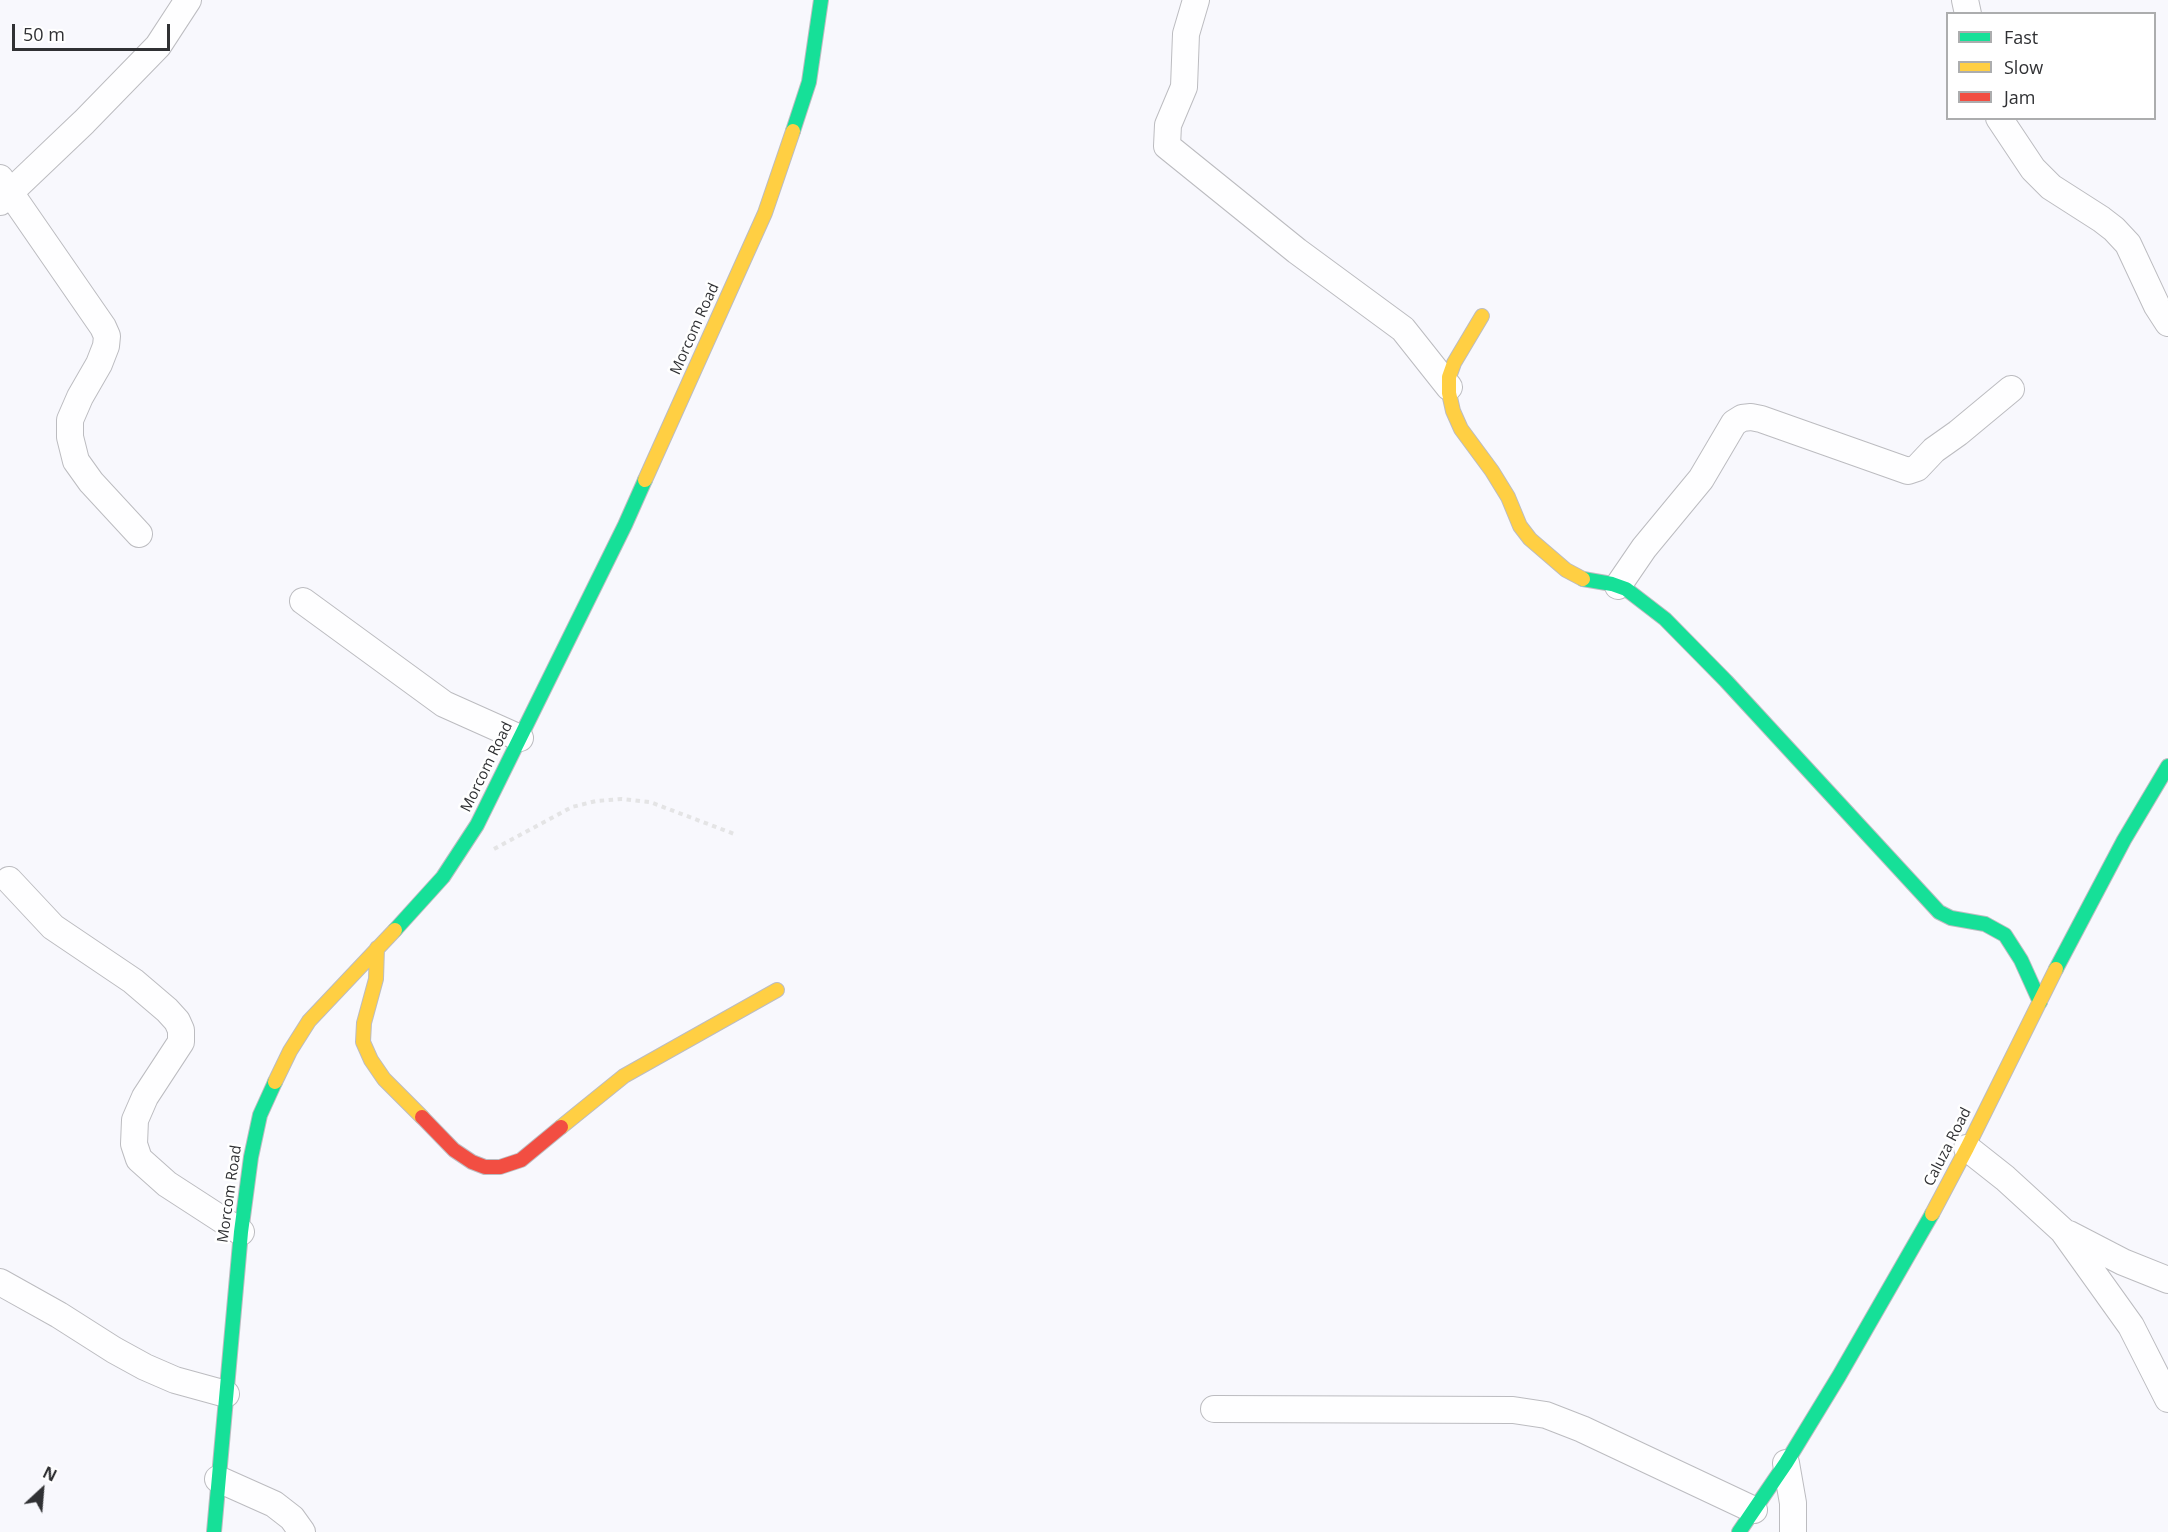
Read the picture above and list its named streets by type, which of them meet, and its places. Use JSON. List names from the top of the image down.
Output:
{
  "streets": {
    "street": ["Morcom Road", "Caluza Road"]
  },
  "legend": ["Fast", "Slow", "Jam"],
  "scale_bar": "50 m",
  "north": "top right"
}
